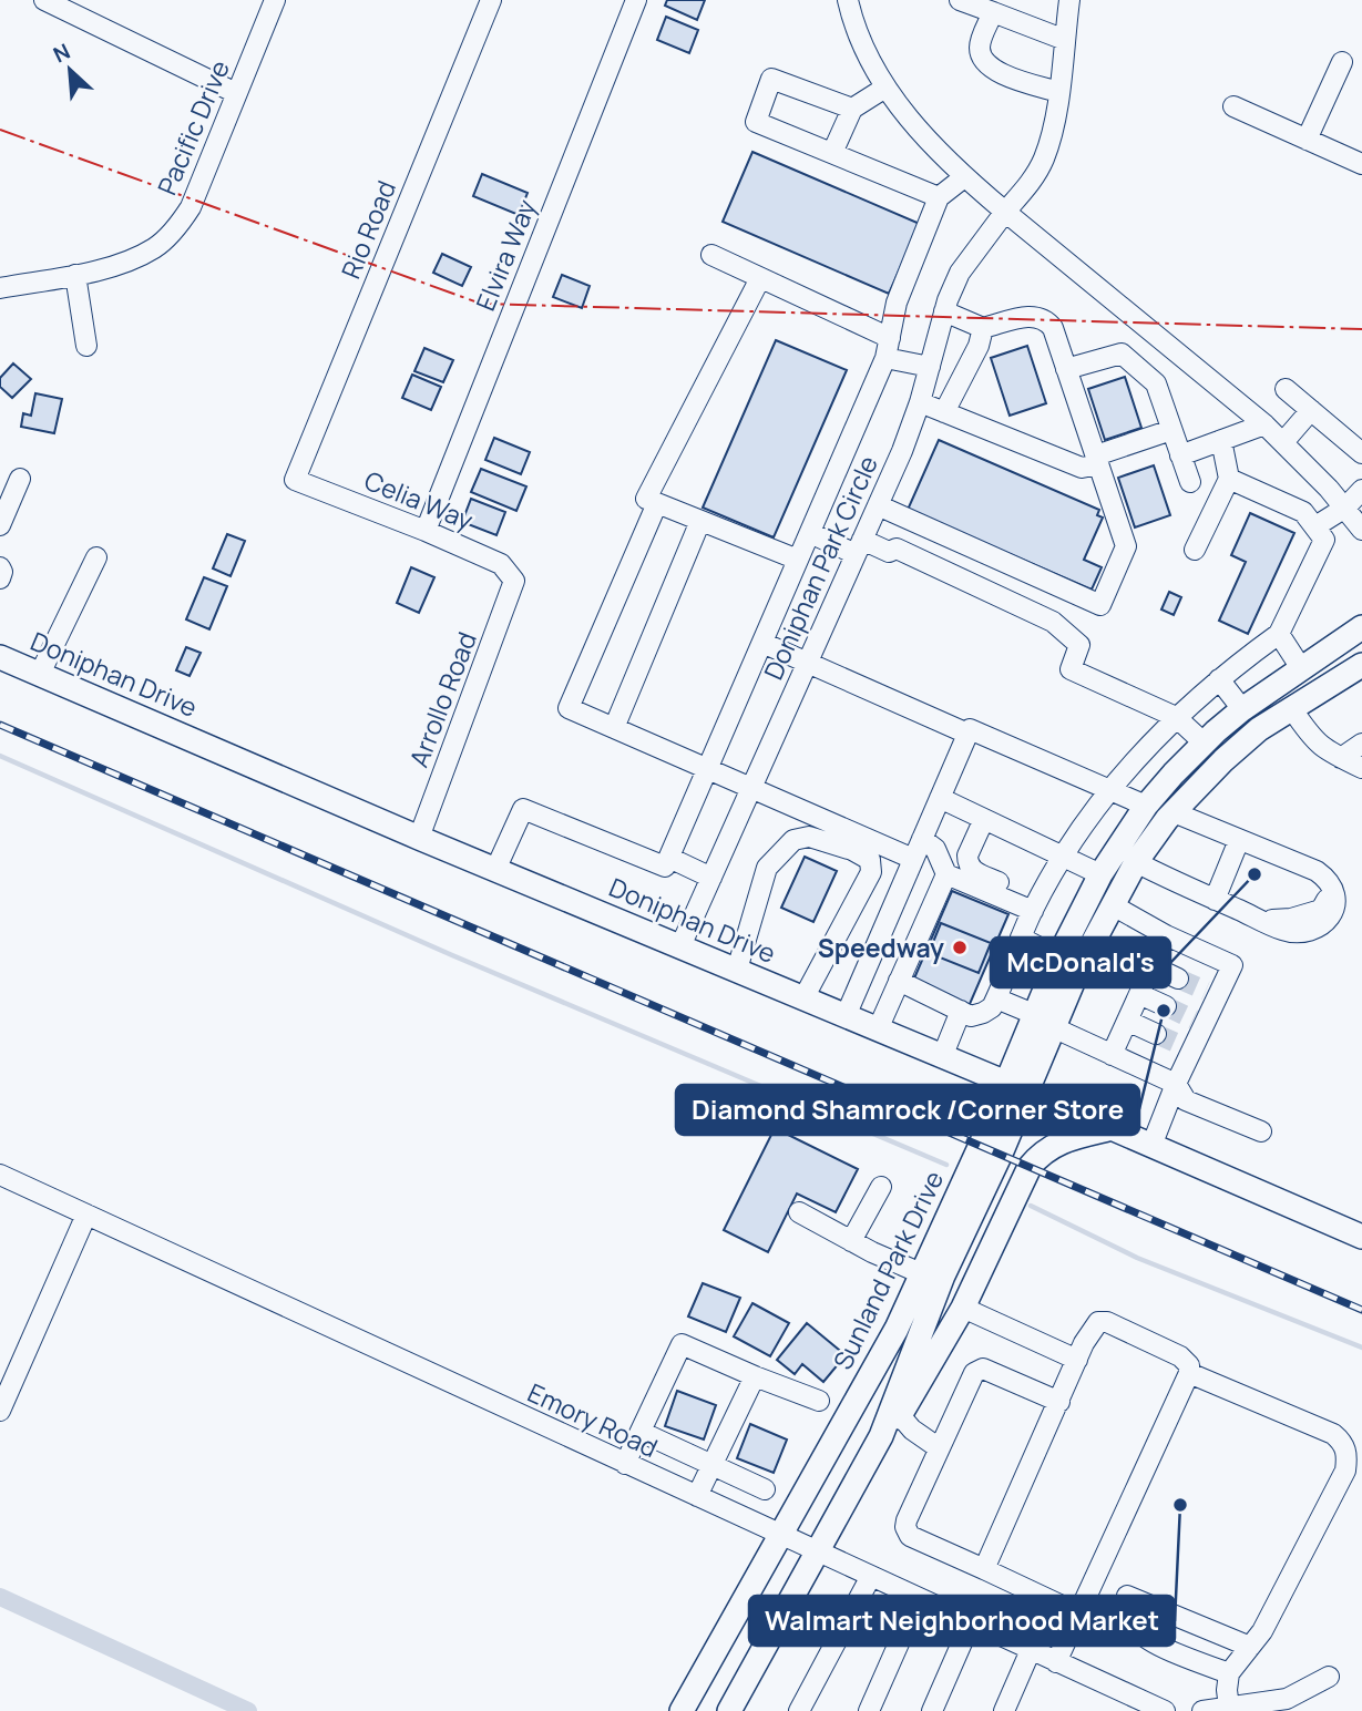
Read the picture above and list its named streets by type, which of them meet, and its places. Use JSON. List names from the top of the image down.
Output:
{
  "streets": {
    "main road": ["Doniphan Drive", "Sunland Park Drive"],
    "street": [
      "Pacific Drive",
      "Rio Road",
      "Elvira Way",
      "Celia Way",
      "Doniphan Park Circle",
      "Arrollo Road",
      "Emory Road"
    ]
  },
  "crossings": [
    ["Rio Road", "Celia Way"],
    ["Elvira Way", "Celia Way"],
    ["Celia Way", "Arrollo Road"],
    ["Doniphan Park Circle", "Doniphan Drive"],
    ["Doniphan Drive", "Arrollo Road"],
    ["Doniphan Drive", "Sunland Park Drive"],
    ["Sunland Park Drive", "Emory Road"]
  ],
  "places": [
    "McDonald's",
    "Speedway",
    "Diamond Shamrock /Corner Store",
    "Walmart Neighborhood Market"
  ],
  "north": "top left"
}
